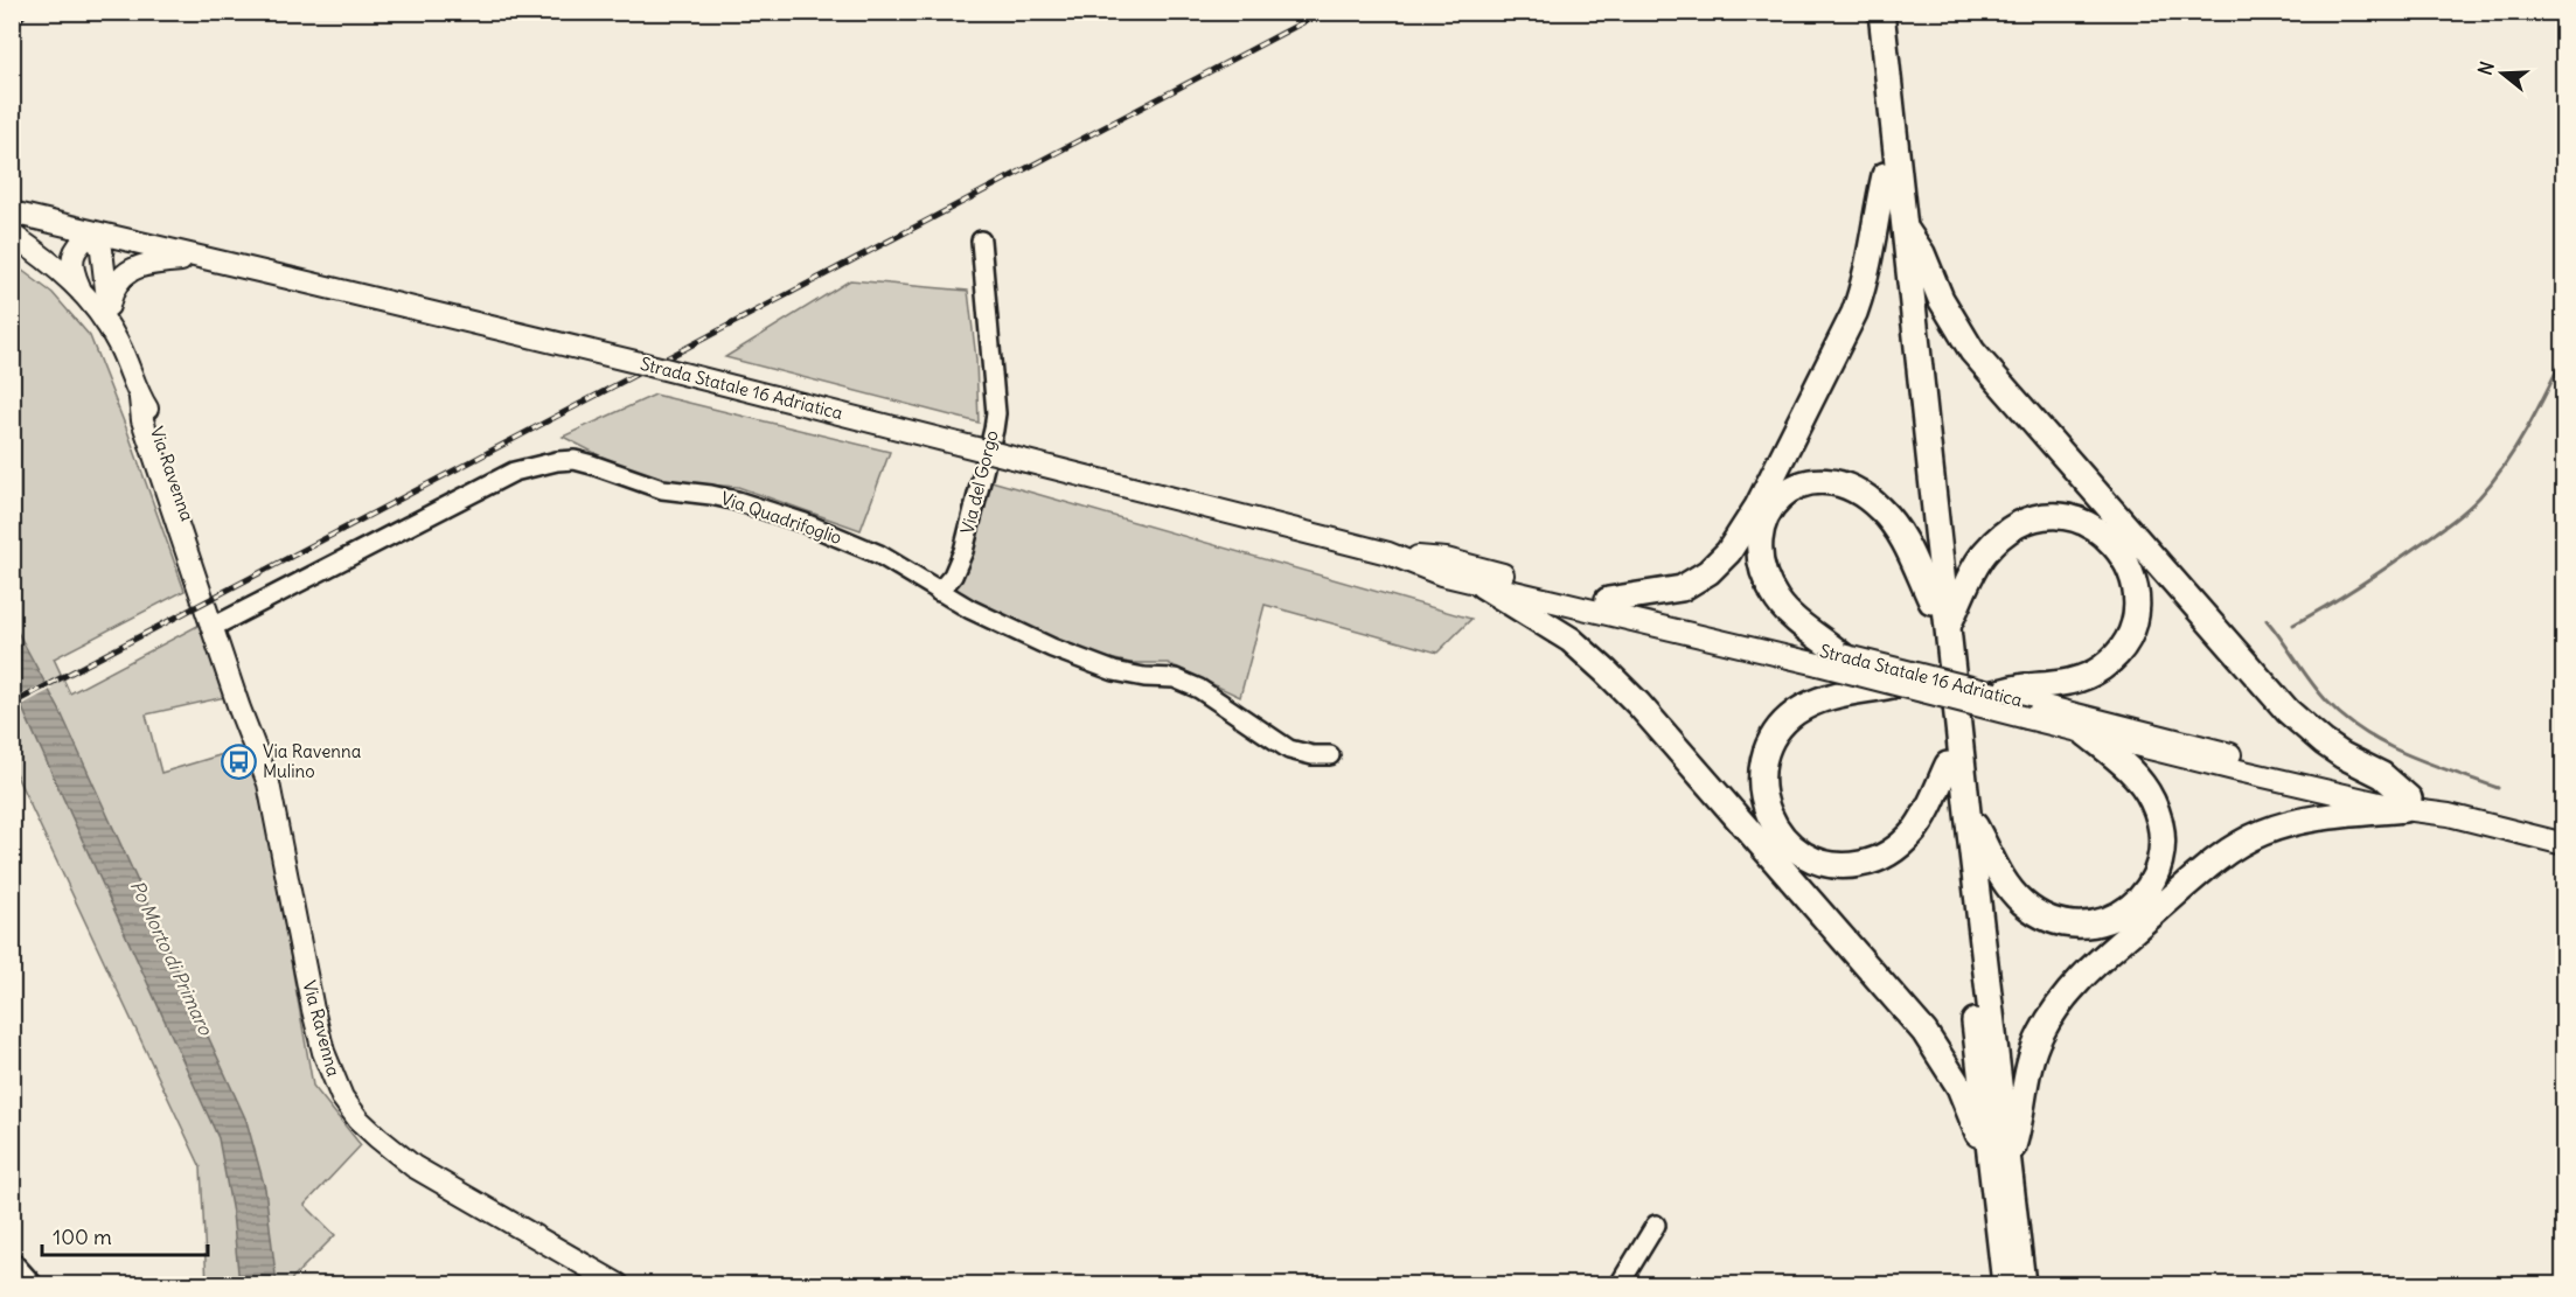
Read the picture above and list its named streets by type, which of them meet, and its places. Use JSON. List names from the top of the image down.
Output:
{
  "streets": {
    "main road": ["Strada Statale 16 Adriatica", "Via Ravenna"],
    "street": ["Via del Gorgo", "Via Quadrifoglio"]
  },
  "crossings": [
    ["Strada Statale 16 Adriatica", "Via Ravenna"],
    ["Via Ravenna", "Via Quadrifoglio"],
    ["Via del Gorgo", "Via Quadrifoglio"]
  ],
  "water": ["Po Morto di Primaro"],
  "places": {
    "bus stop": ["Via Ravenna Mulino"]
  },
  "scale_bar": "100 m",
  "north": "left"
}
